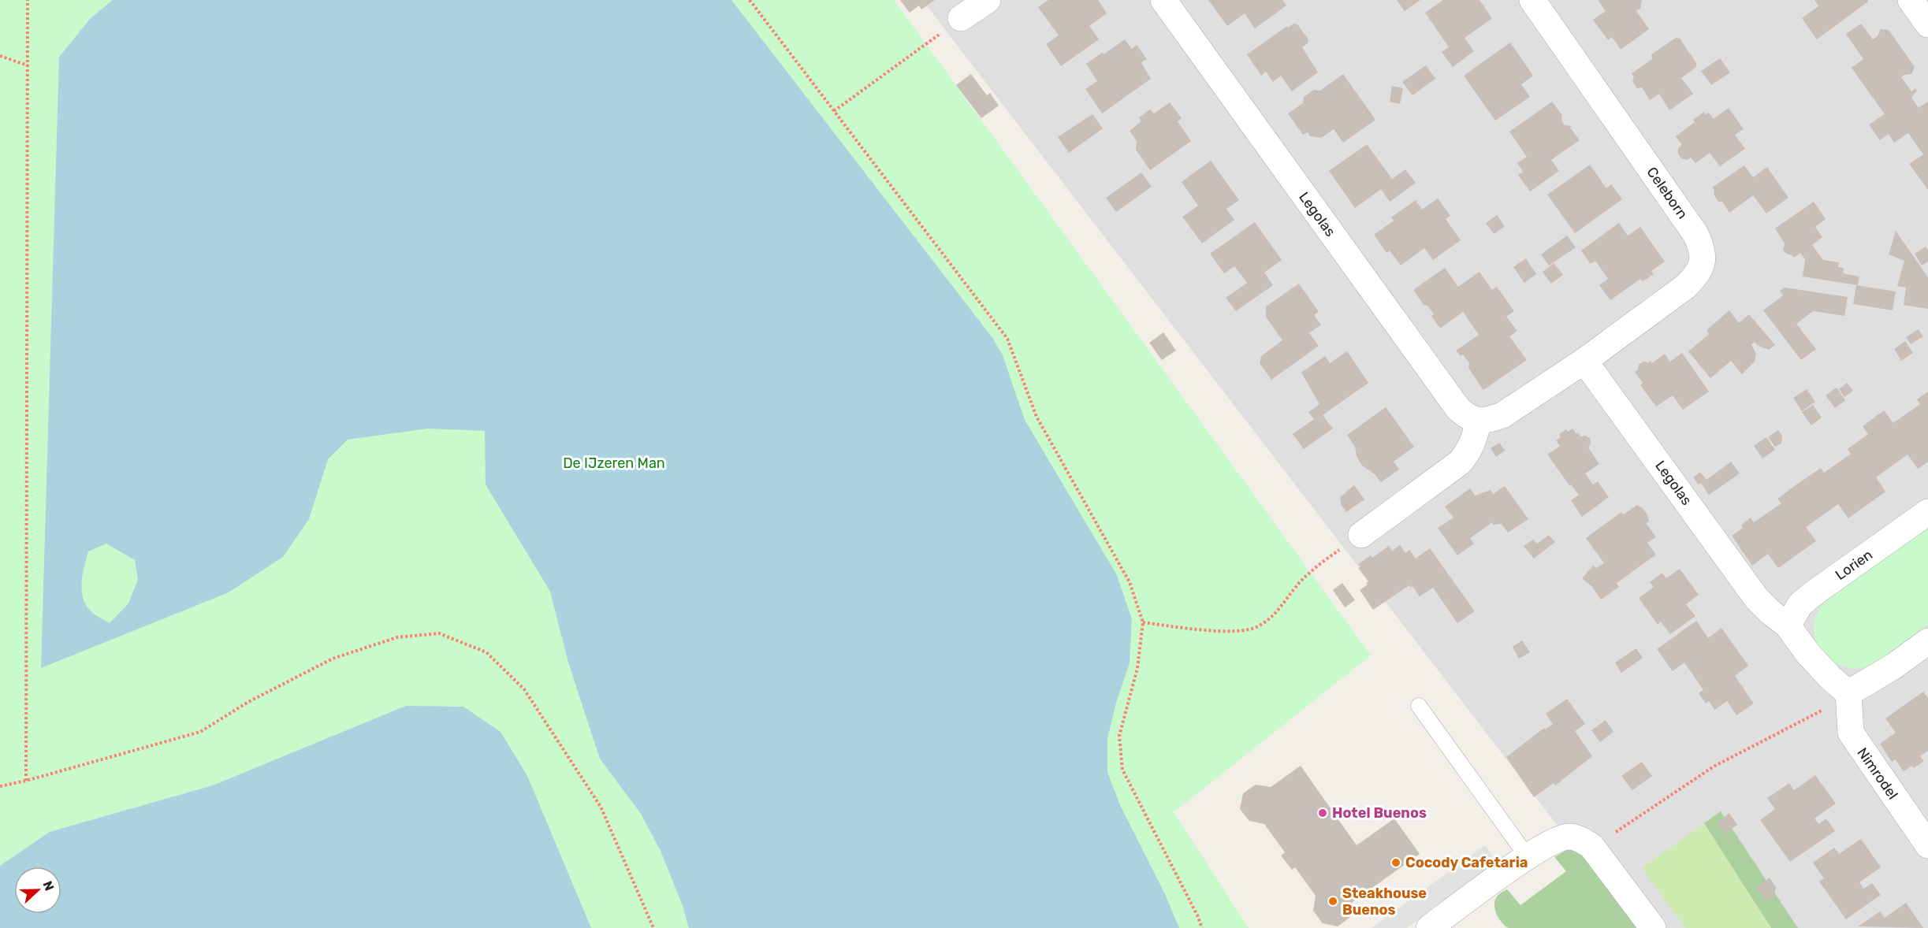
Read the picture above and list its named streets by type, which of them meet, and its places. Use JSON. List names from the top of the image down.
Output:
{
  "streets": {
    "street": [
      "Celeborn",
      "Legolas",
      "Lorien",
      "Nimrodel"
    ]
  },
  "crossings": [
    ["Celeborn", "Legolas"],
    ["Legolas", "Lorien"],
    ["Legolas", "Nimrodel"]
  ],
  "parks": ["De IJzeren Man"],
  "places": ["Hotel Buenos", "Cocody Cafetaria", "Steakhouse Buenos"],
  "north": "right"
}
